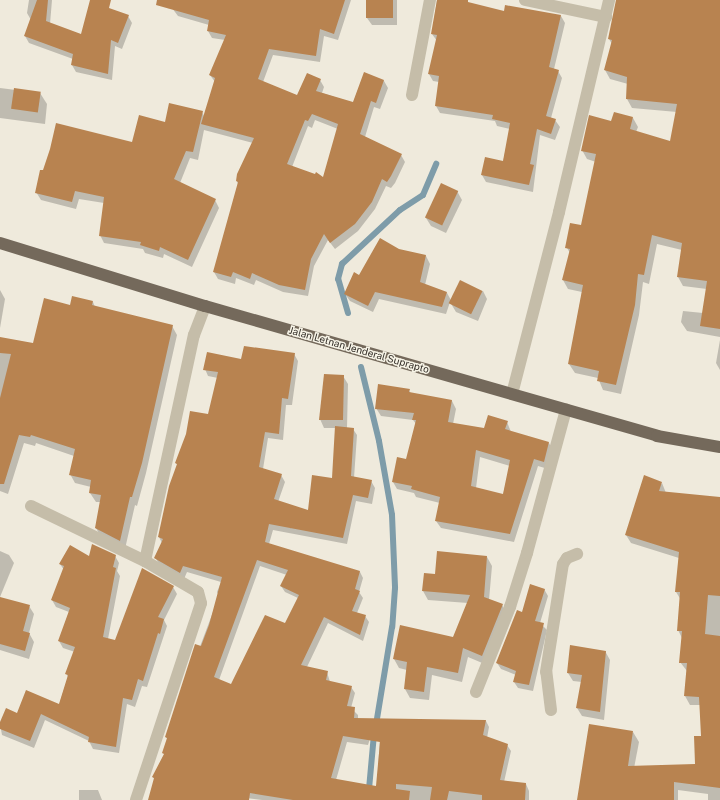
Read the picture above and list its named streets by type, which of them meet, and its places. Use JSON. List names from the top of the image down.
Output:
{
  "streets": {
    "main road": ["Jalan Letnan Jenderal Suprapto"]
  }
}
